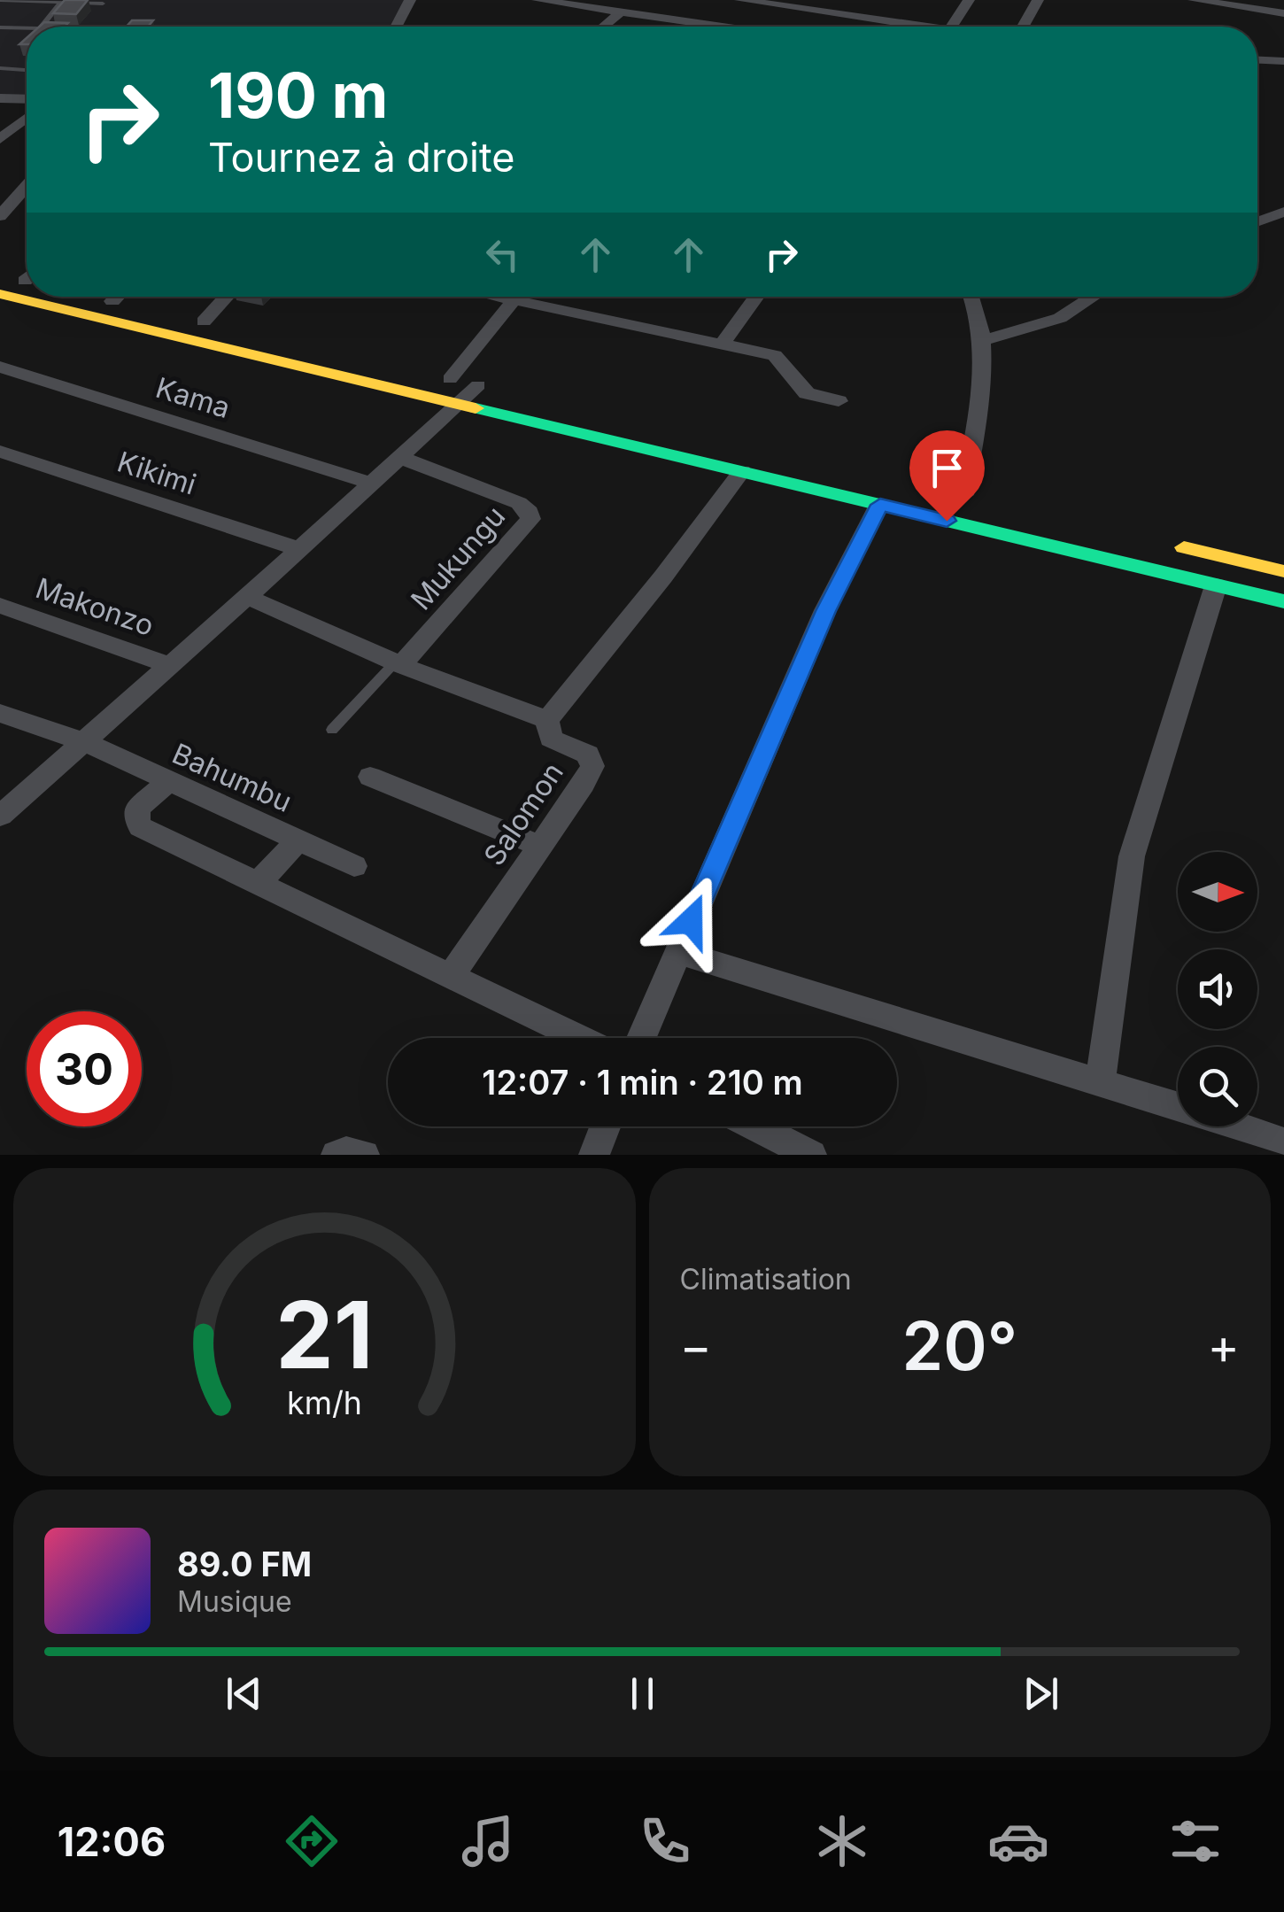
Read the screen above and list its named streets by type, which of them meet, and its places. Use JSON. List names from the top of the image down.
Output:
{
  "streets": {
    "street": [
      "Kama",
      "Kikimi",
      "Mukungu",
      "Makonzo",
      "Bahumbu",
      "Salomon"
    ]
  },
  "north": "right",
  "page": {
    "turn": ["190 m", "Tournez à droite"],
    "limit": "30",
    "trip": "12:07 · 1 min · 210 m",
    "tile": "Climatisation",
    "heat": ["−", "20°", "+"],
    "song": ["89.0 FM", "Musique"],
    "tabs": "12:06",
    "gauge": ["21", "km/h"]
  }
}
